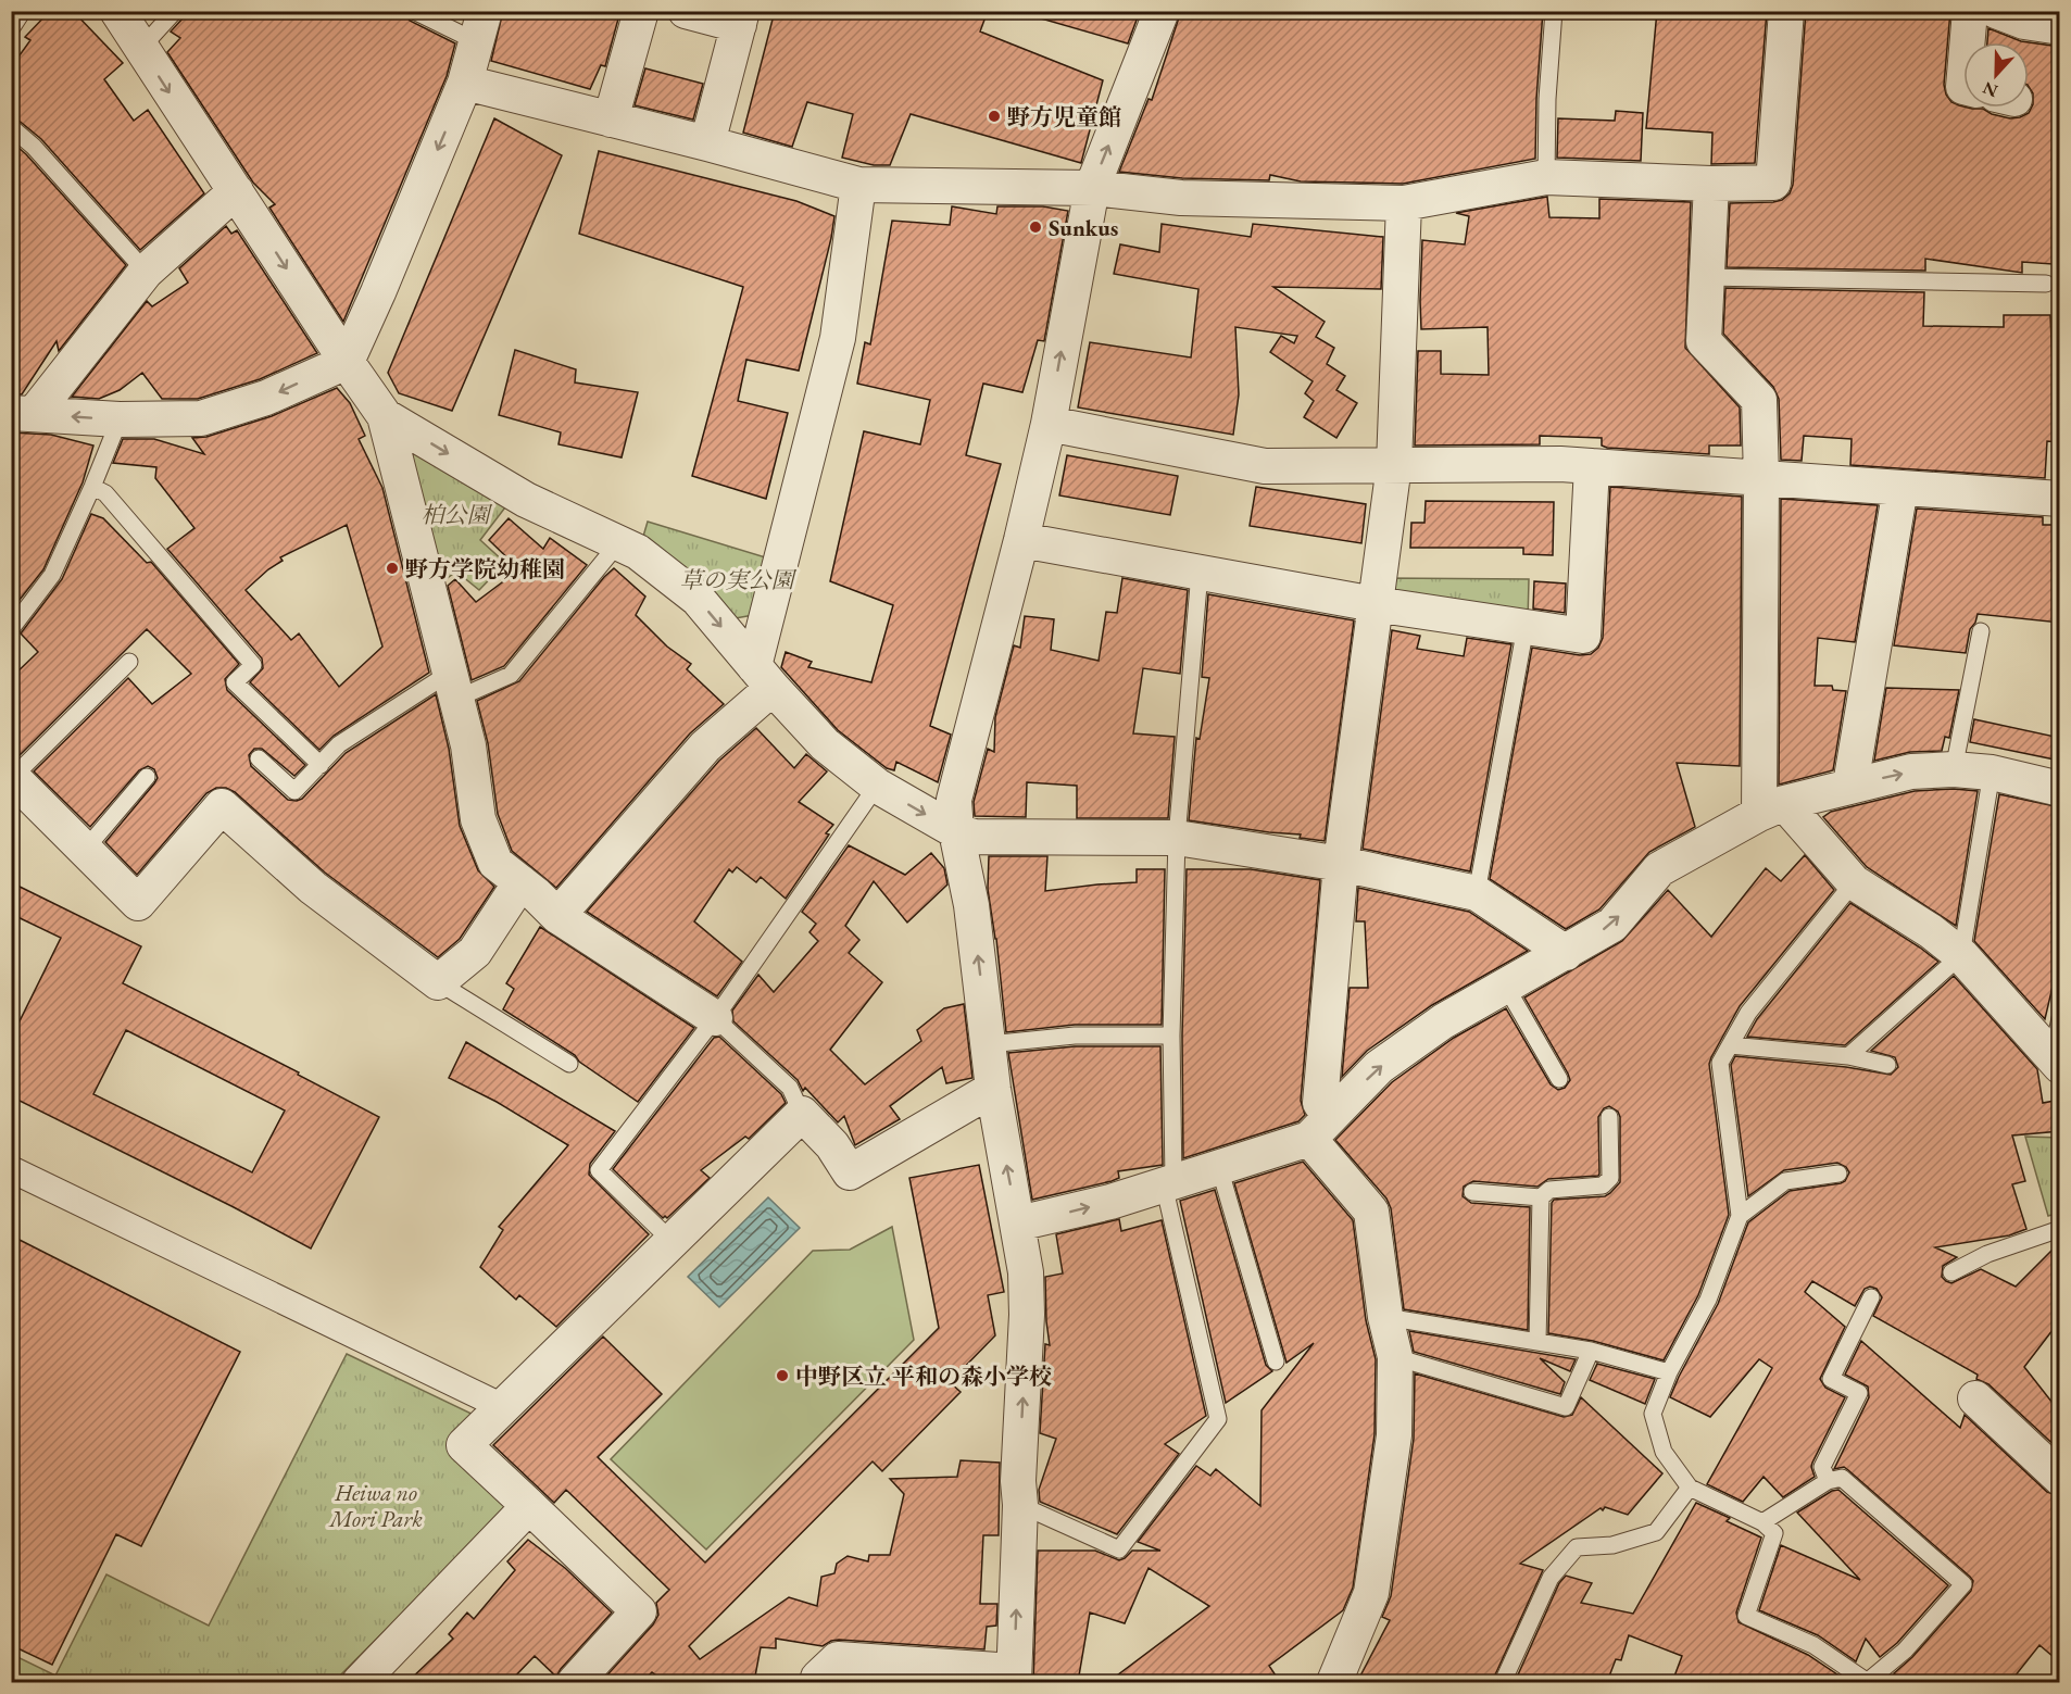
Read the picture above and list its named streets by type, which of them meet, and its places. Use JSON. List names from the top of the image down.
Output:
{
  "parks": ["柏公園", "草の実公園", "Heiwa no Mori Park"],
  "places": [
    "野方児童館",
    "Sunkus",
    "野方学院幼稚園",
    "中野区立 平和の森小学校"
  ],
  "north": "bottom"
}
